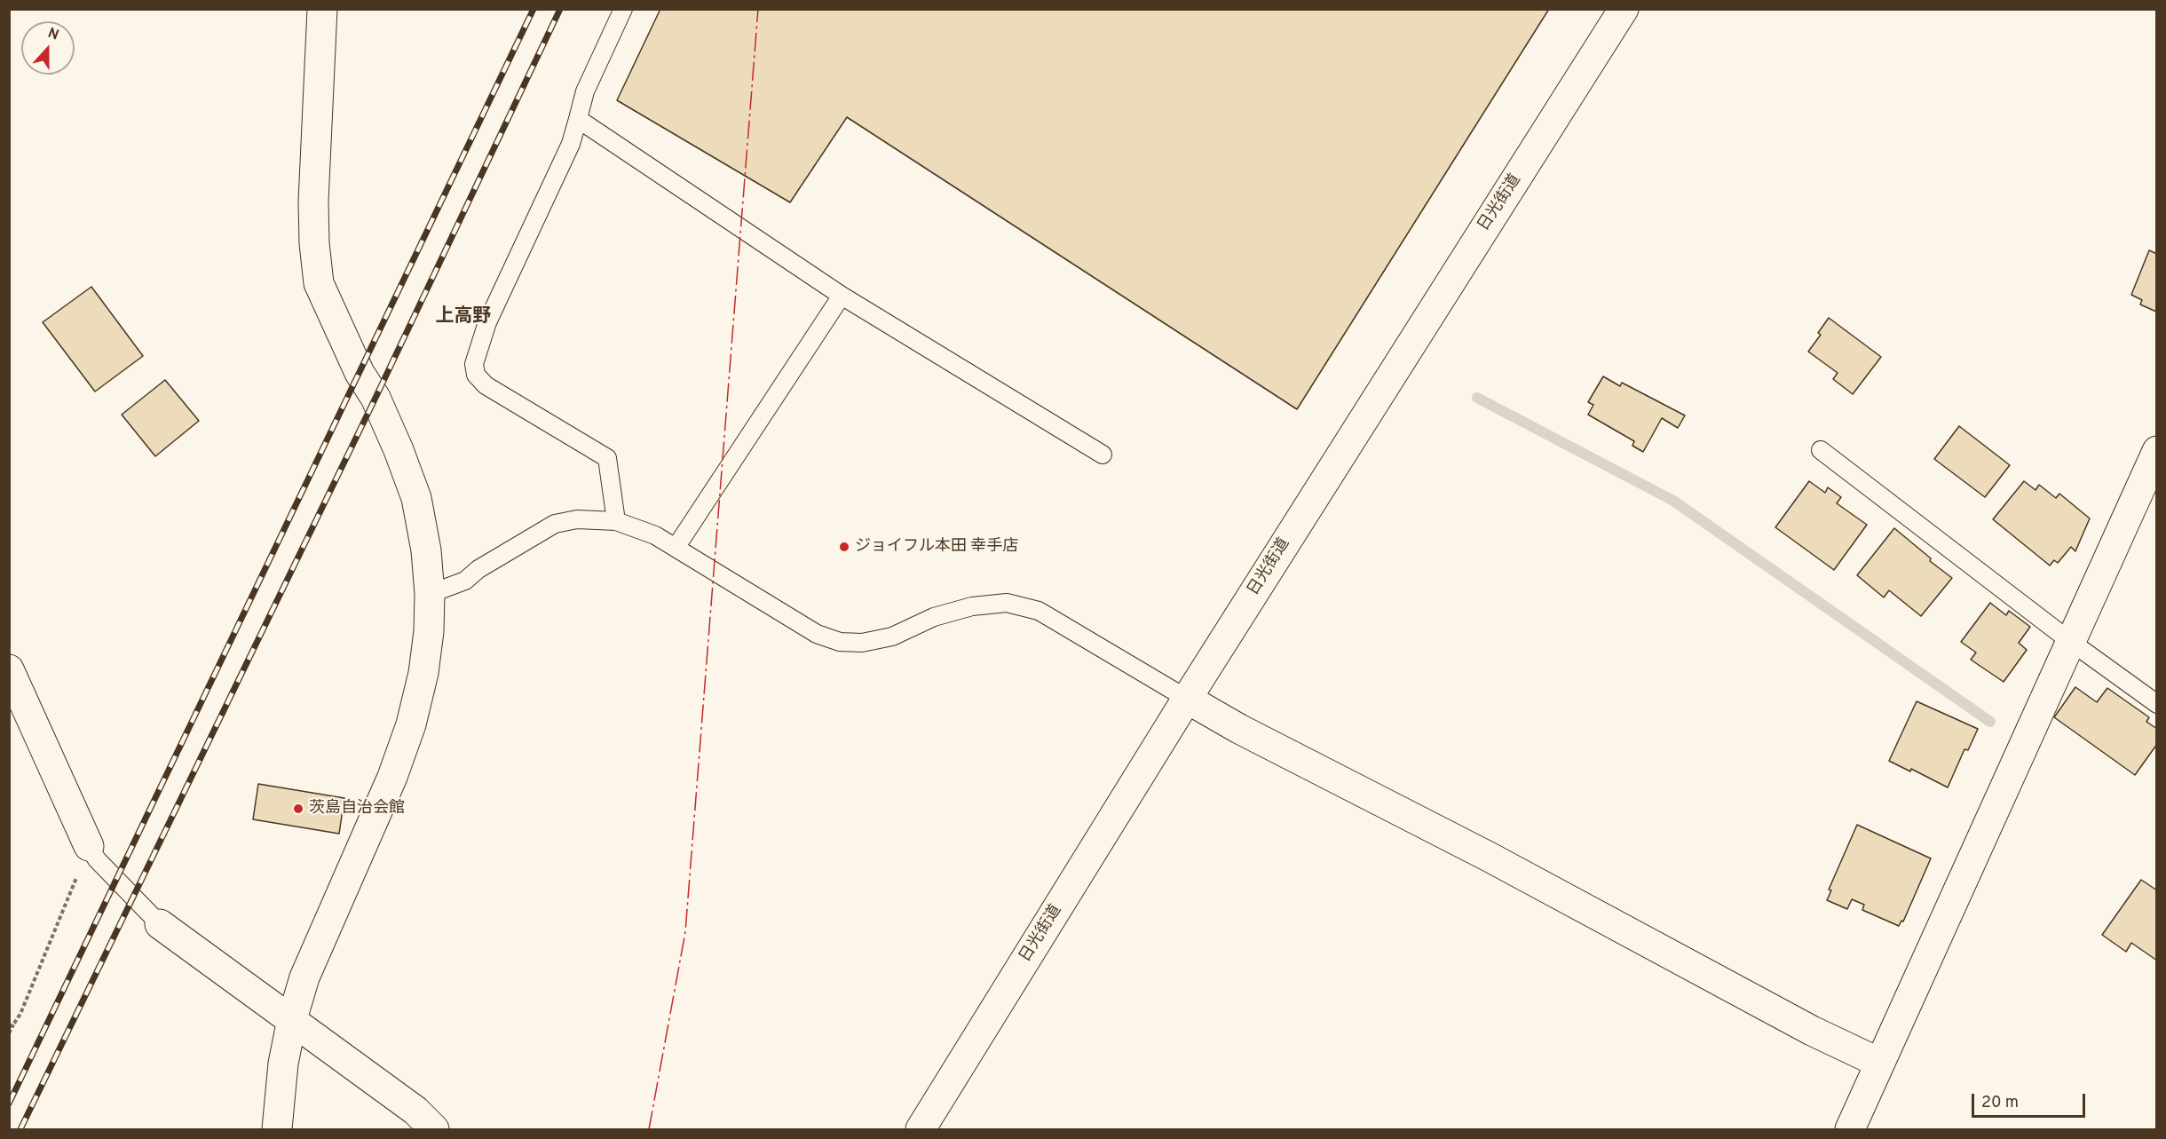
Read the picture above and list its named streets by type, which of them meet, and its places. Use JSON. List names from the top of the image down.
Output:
{
  "streets": {
    "main road": ["日光街道"]
  },
  "districts": ["上高野"],
  "places": ["ジョイフル本田 幸手店", "茨島自治会館"],
  "scale_bar": "20 m",
  "north": "top"
}
